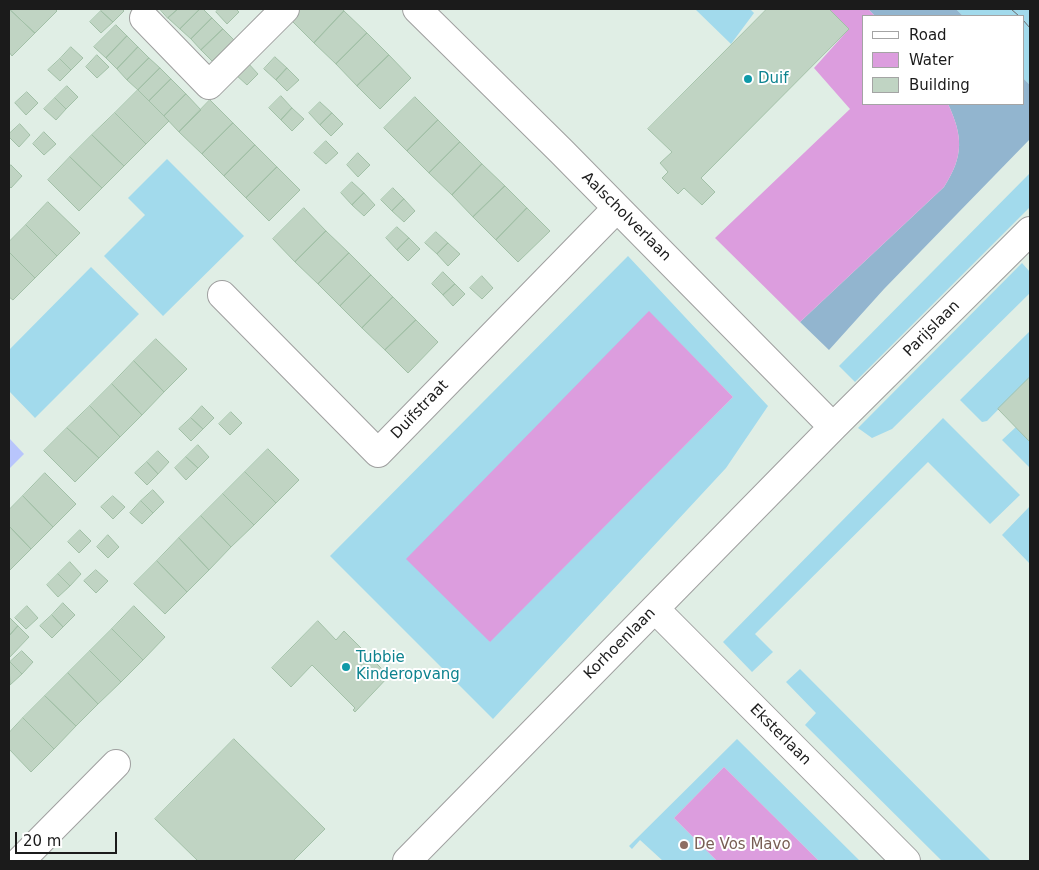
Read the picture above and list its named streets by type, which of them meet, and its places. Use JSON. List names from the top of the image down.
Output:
{
  "streets": {
    "street": [
      "Aalscholverlaan",
      "Parijslaan",
      "Duifstraat",
      "Korhoenlaan",
      "Eksterlaan"
    ]
  },
  "crossings": [
    ["Aalscholverlaan", "Parijslaan"],
    ["Aalscholverlaan", "Duifstraat"],
    ["Aalscholverlaan", "Korhoenlaan"],
    ["Parijslaan", "Korhoenlaan"],
    ["Korhoenlaan", "Eksterlaan"]
  ],
  "places": ["Duif", "Tubbie Kinderopvang", "De Vos Mavo"],
  "legend": ["Road", "Water", "Building"],
  "scale_bar": "20 m"
}
